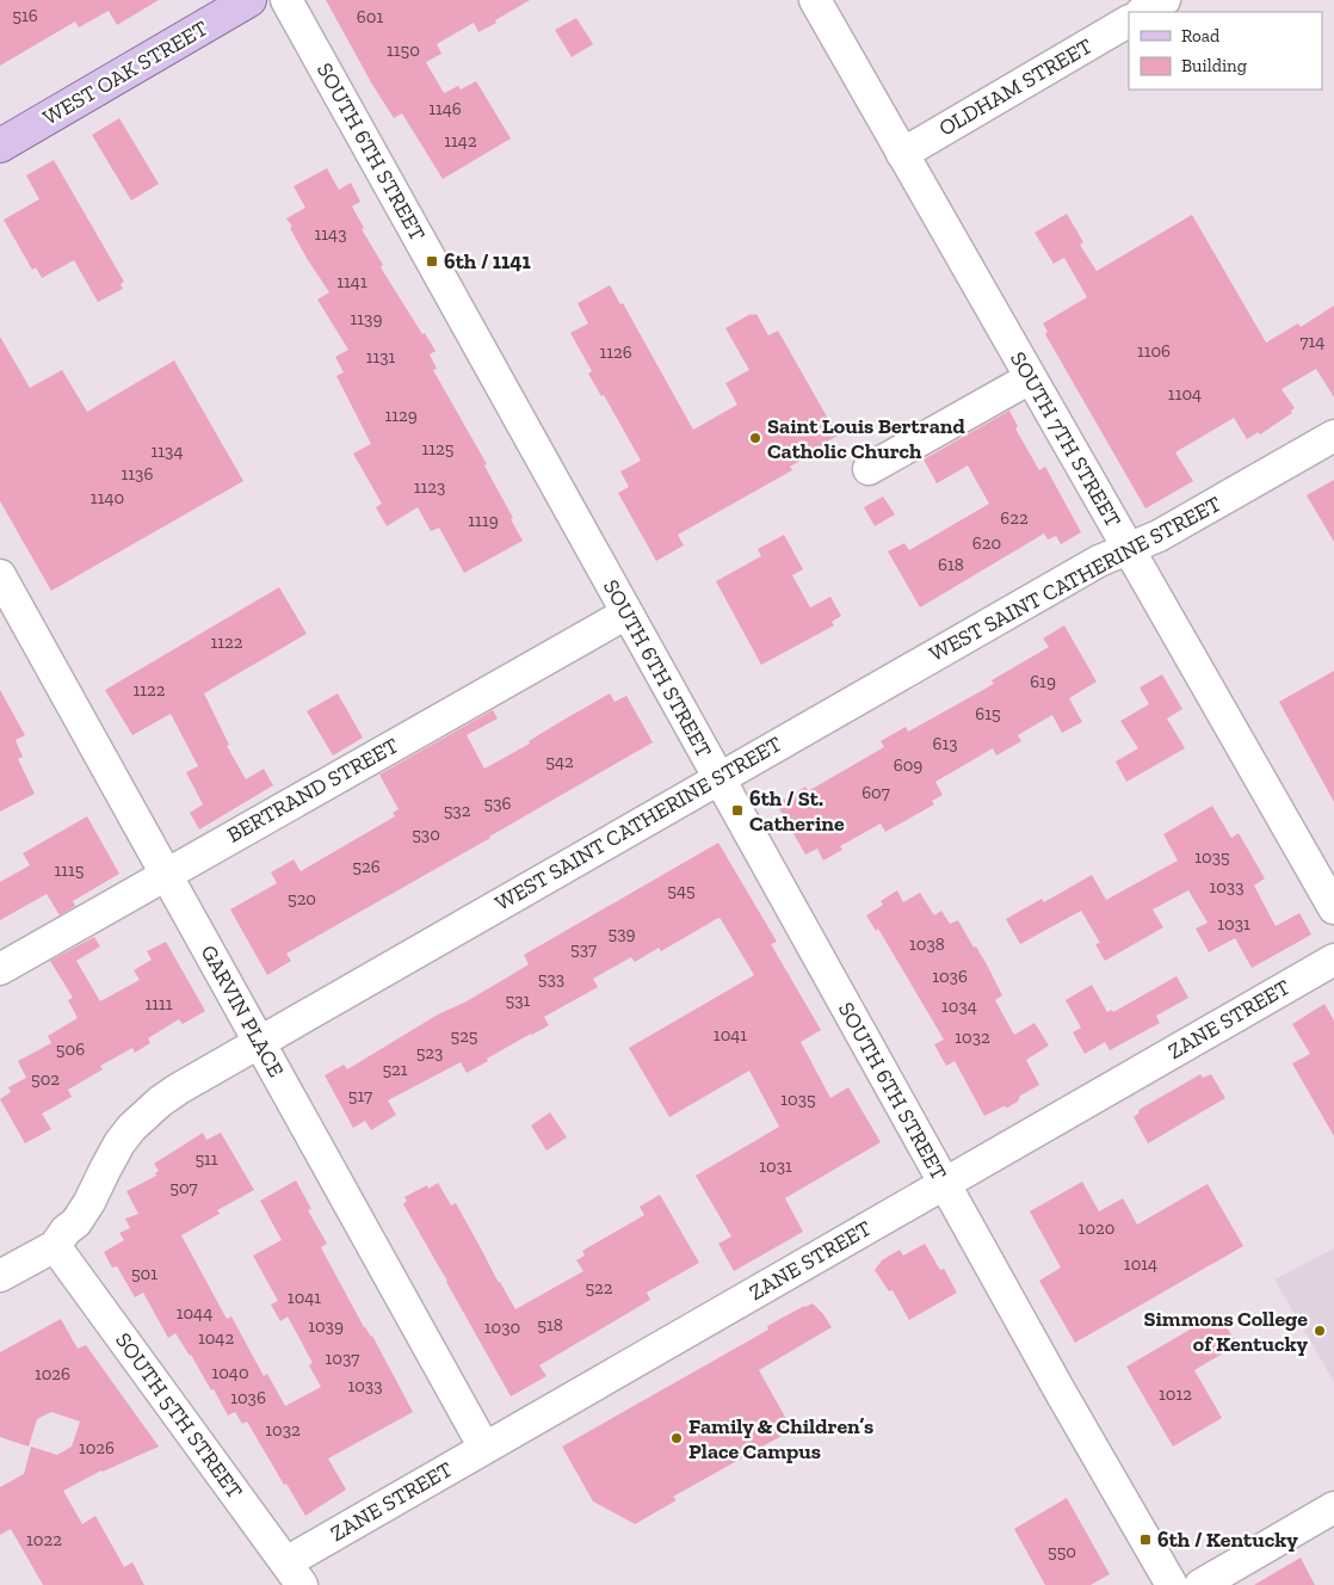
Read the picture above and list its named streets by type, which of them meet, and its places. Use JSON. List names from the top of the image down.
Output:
{
  "streets": {
    "main road": ["WEST OAK STREET"],
    "street": [
      "OLDHAM STREET",
      "SOUTH 6TH STREET",
      "SOUTH 7TH STREET",
      "WEST SAINT CATHERINE STREET",
      "BERTRAND STREET",
      "GARVIN PLACE",
      "ZANE STREET",
      "SOUTH 5TH STREET"
    ]
  },
  "crossings": [
    ["OLDHAM STREET", "SOUTH 7TH STREET"],
    ["SOUTH 6TH STREET", "WEST SAINT CATHERINE STREET"],
    ["SOUTH 6TH STREET", "BERTRAND STREET"],
    ["SOUTH 6TH STREET", "ZANE STREET"],
    ["SOUTH 7TH STREET", "WEST SAINT CATHERINE STREET"],
    ["WEST SAINT CATHERINE STREET", "GARVIN PLACE"],
    ["WEST SAINT CATHERINE STREET", "SOUTH 5TH STREET"],
    ["BERTRAND STREET", "GARVIN PLACE"],
    ["GARVIN PLACE", "ZANE STREET"],
    ["ZANE STREET", "SOUTH 5TH STREET"]
  ],
  "places": {
    "transit": ["6th / 1141", "6th / St. Catherine", "6th / Kentucky"],
    "other": ["Saint Louis Bertrand Catholic Church", "Simmons College of Kentucky", "Family & Children’s Place Campus"]
  },
  "house_numbers": [
    "516",
    "601",
    "1150",
    "1146",
    "1142",
    "1143",
    "1141",
    "1139",
    "714",
    "1106",
    "1126",
    "1131",
    "1104",
    "1129",
    "1125",
    "1134",
    "1136",
    "1123",
    "1140",
    "622",
    "1119",
    "620",
    "618",
    "1122",
    "619",
    "1122",
    "615",
    "613",
    "542",
    "609",
    "607",
    "536",
    "532",
    "530",
    "1035",
    "526",
    "1115",
    "1033",
    "545",
    "520",
    "1031",
    "539",
    "1038",
    "537",
    "1036",
    "533",
    "531",
    "1111",
    "1034",
    "1041",
    "525",
    "1032",
    "506",
    "523",
    "521",
    "502",
    "517",
    "1035",
    "511",
    "1031",
    "507",
    "1020",
    "1014",
    "501",
    "522",
    "1041",
    "1044",
    "518",
    "1039",
    "1030",
    "1042",
    "1037",
    "1040",
    "1026",
    "1033",
    "1012",
    "1036",
    "1032",
    "1026",
    "1022",
    "550"
  ],
  "legend": ["Road", "Building"]
}
